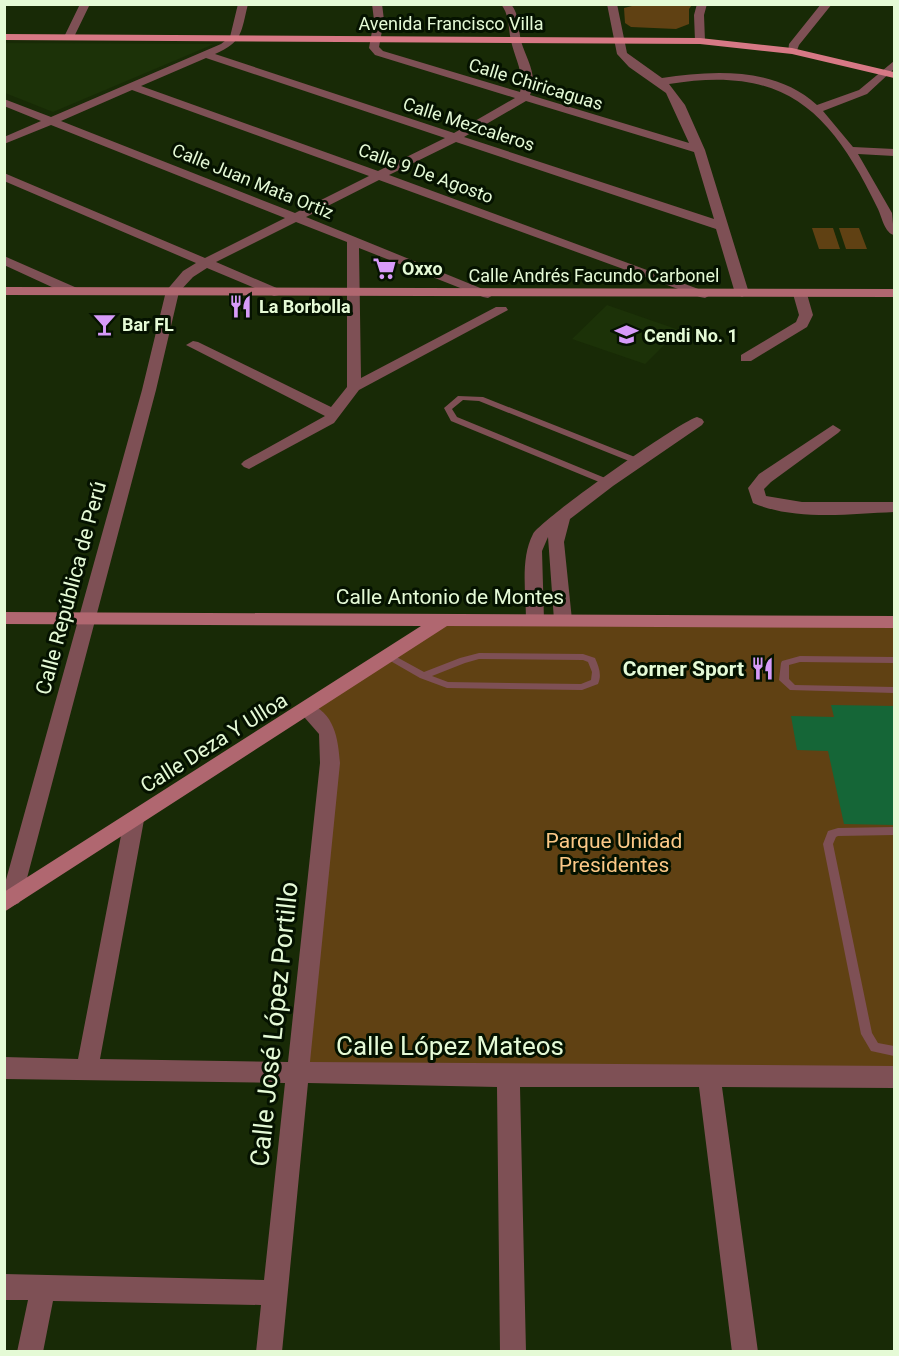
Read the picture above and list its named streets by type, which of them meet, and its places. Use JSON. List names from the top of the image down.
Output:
{
  "streets": {
    "main road": [
      "Avenida Francisco Villa",
      "Calle Andrés Facundo Carbonel",
      "Calle Antonio de Montes",
      "Calle Deza Y Ulloa"
    ],
    "street": [
      "Calle Chiricaguas",
      "Calle Mezcaleros",
      "Calle 9 De Agosto",
      "Calle Juan Mata Ortiz",
      "Calle República de Perú",
      "Calle José López Portillo",
      "Calle López Mateos"
    ]
  },
  "crossings": [
    ["Avenida Francisco Villa", "Calle Chiricaguas"],
    ["Calle 9 De Agosto", "Calle Andrés Facundo Carbonel"],
    ["Calle Juan Mata Ortiz", "Calle Andrés Facundo Carbonel"],
    ["Calle Andrés Facundo Carbonel", "Calle República de Perú"],
    ["Calle República de Perú", "Calle Antonio de Montes"],
    ["Calle República de Perú", "Calle Deza Y Ulloa"],
    ["Calle Antonio de Montes", "Calle Deza Y Ulloa"],
    ["Calle Deza Y Ulloa", "Calle José López Portillo"],
    ["Calle José López Portillo", "Calle López Mateos"]
  ],
  "parks": ["Parque Unidad Presidentes"],
  "places": {
    "supermarket": ["Oxxo"],
    "restaurant": ["La Borbolla", "Corner Sport"],
    "bar": ["Bar FL"],
    "school or university": ["Cendi No. 1"]
  }
}
